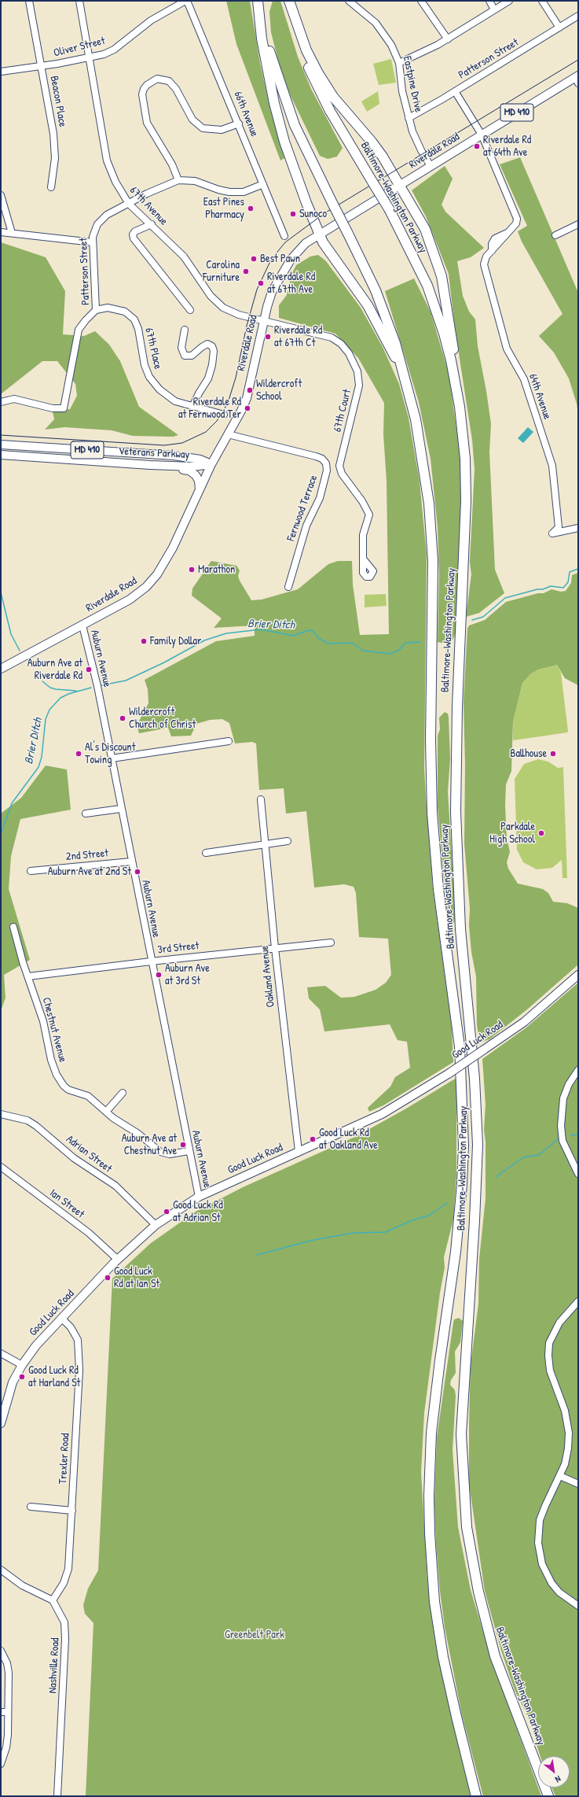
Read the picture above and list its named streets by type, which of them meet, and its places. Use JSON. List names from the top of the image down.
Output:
{
  "streets": {
    "highway": ["Baltimore-Washington Parkway"],
    "main road": [
      "MD 410",
      "Riverdale Road",
      "Veterans Parkway",
      "Good Luck Road"
    ],
    "street": [
      "Oliver Street",
      "Patterson Street",
      "Eastpine Drive",
      "Beacon Place",
      "66th Avenue",
      "67th Avenue",
      "67th Place",
      "64th Avenue",
      "67th Court",
      "Fernwood Terrace",
      "Auburn Avenue",
      "2nd Street",
      "3rd Street",
      "Oakland Avenue",
      "Chestnut Avenue",
      "Adrian Street",
      "Ian Street",
      "Trexler Road",
      "Nashville Road"
    ]
  },
  "crossings": [
    ["Oliver Street", "Beacon Place"],
    ["Oliver Street", "66th Avenue"],
    ["Oliver Street", "67th Avenue"],
    ["Patterson Street", "Eastpine Drive"],
    ["Patterson Street", "66th Avenue"],
    ["Patterson Street", "67th Avenue"],
    ["Patterson Street", "67th Place"],
    ["Eastpine Drive", "Riverdale Road"],
    ["Riverdale Road", "67th Avenue"],
    ["Riverdale Road", "64th Avenue"],
    ["Riverdale Road", "67th Court"],
    ["Riverdale Road", "Veterans Parkway"],
    ["Riverdale Road", "Fernwood Terrace"],
    ["Riverdale Road", "Auburn Avenue"],
    ["67th Avenue", "67th Court"],
    ["Auburn Avenue", "2nd Street"],
    ["Auburn Avenue", "3rd Street"],
    ["Auburn Avenue", "Chestnut Avenue"],
    ["Auburn Avenue", "Good Luck Road"],
    ["3rd Street", "Oakland Avenue"],
    ["3rd Street", "Chestnut Avenue"],
    ["Oakland Avenue", "Good Luck Road"],
    ["Good Luck Road", "Adrian Street"],
    ["Good Luck Road", "Ian Street"],
    ["Good Luck Road", "Trexler Road"],
    ["Trexler Road", "Nashville Road"]
  ],
  "water": ["Brier Ditch"],
  "parks": ["Greenbelt Park"],
  "places": [
    "Riverdale Rd at 64th Ave",
    "East Pines Pharmacy",
    "Sunoco",
    "Best Pawn",
    "Carolina Furniture",
    "Riverdale Rd at 67th Ave",
    "Riverdale Rd at 67th Ct",
    "Wildercroft School",
    "Riverdale Rd at Fernwood Ter",
    "Marathon",
    "Family Dollar",
    "Auburn Ave at Riverdale Rd",
    "Wildercroft Church of Christ",
    "Al's Discount Towing",
    "Ballhouse",
    "Parkdale High School",
    "Auburn Ave at 2nd St",
    "Auburn Ave at 3rd St",
    "Good Luck Rd at Oakland Ave",
    "Auburn Ave at Chestnut Ave",
    "Good Luck Rd at Adrian St",
    "Good Luck Rd at Ian St",
    "Good Luck Rd at Harland St"
  ],
  "north": "bottom right"
}
